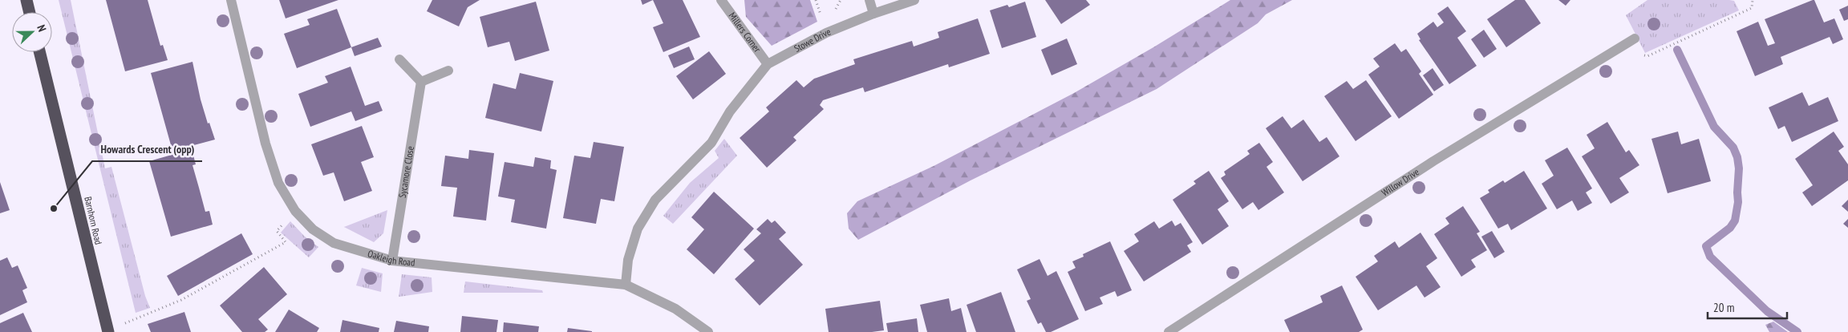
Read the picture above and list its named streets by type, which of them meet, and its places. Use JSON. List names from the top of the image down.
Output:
{
  "streets": {
    "highway": ["Barnhorn Road"],
    "street": [
      "Millers Corner",
      "Stowe Drive",
      "Sycamore Close",
      "Willow Drive",
      "Oakleigh Road"
    ]
  },
  "crossings": [
    ["Millers Corner", "Stowe Drive"],
    ["Stowe Drive", "Oakleigh Road"],
    ["Sycamore Close", "Oakleigh Road"]
  ],
  "places": ["Howards Crescent (opp)"],
  "scale_bar": "20 m",
  "north": "right"
}
